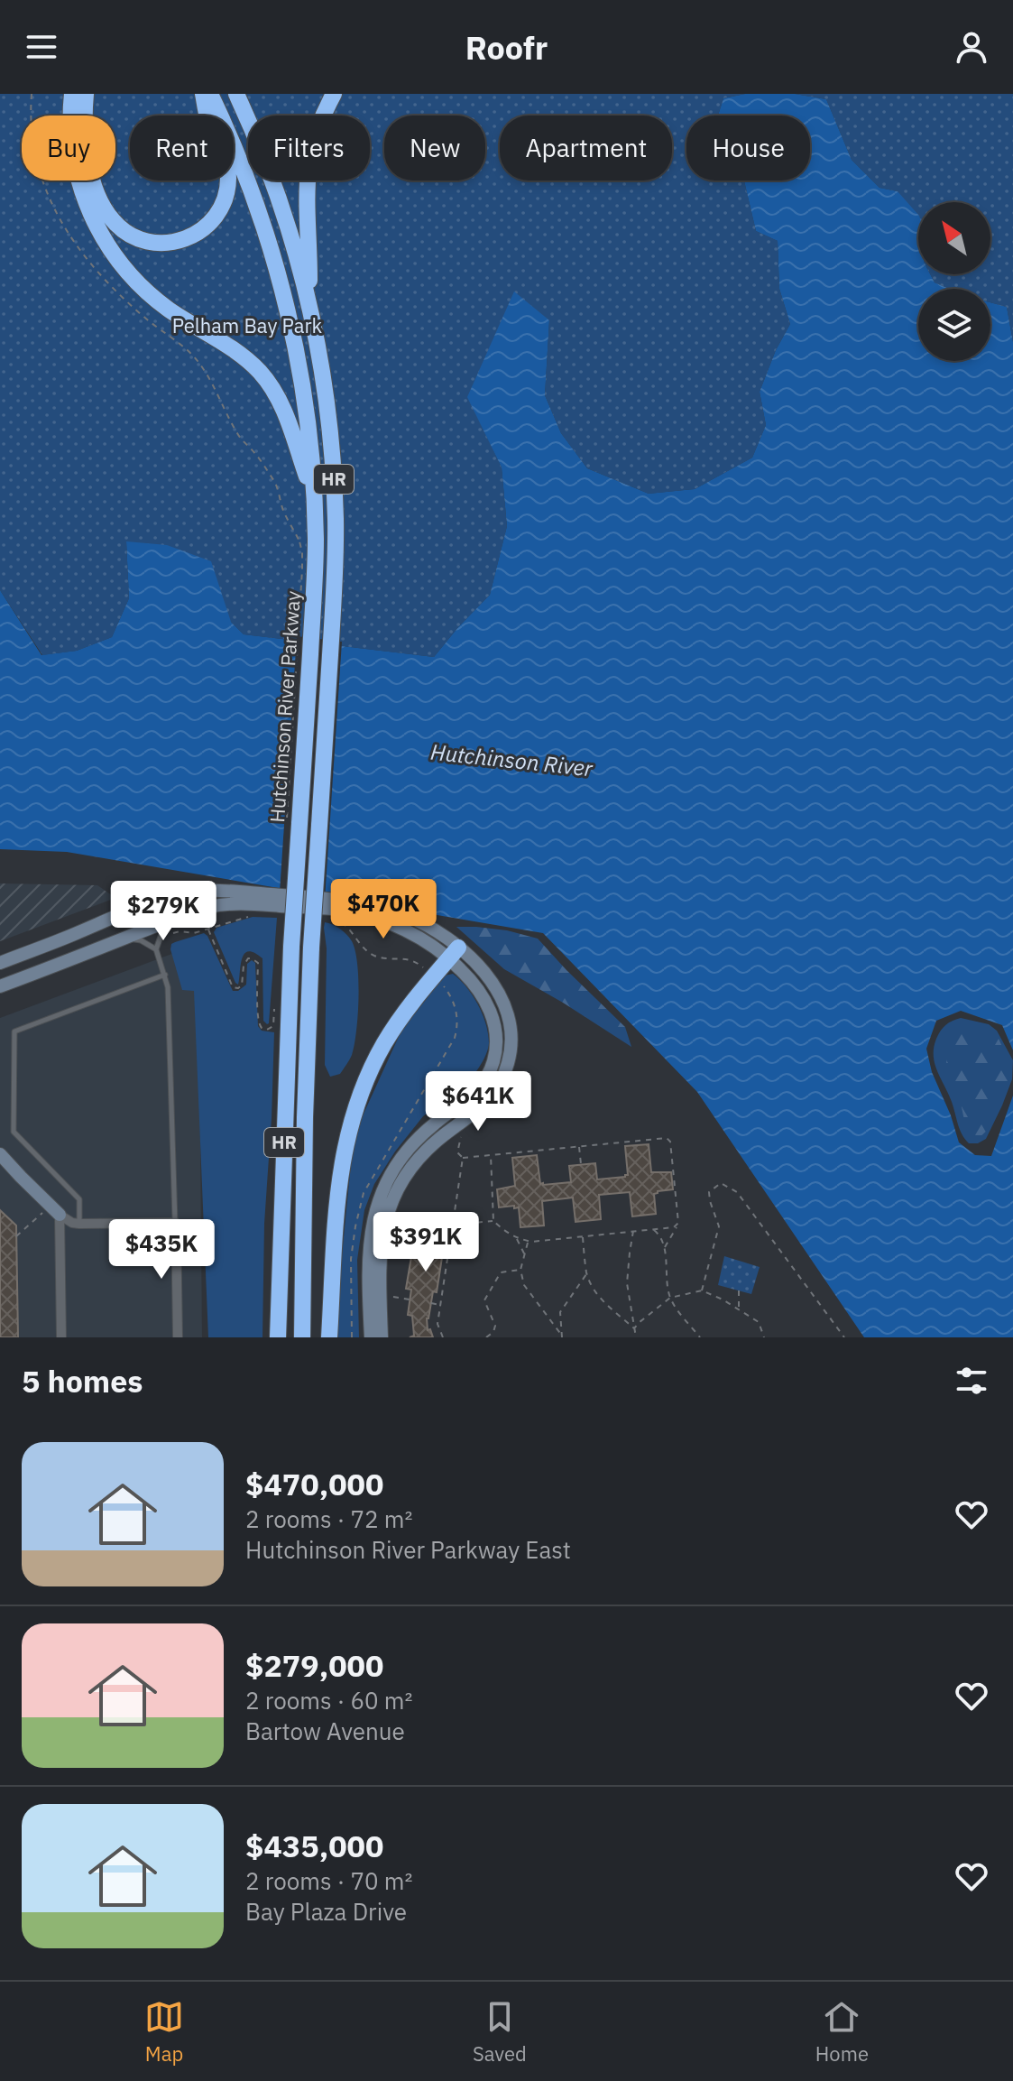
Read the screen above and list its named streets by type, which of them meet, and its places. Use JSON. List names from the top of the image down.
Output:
{
  "streets": {
    "highway": ["HR", "Hutchinson River Parkway"]
  },
  "water": ["Hutchinson River"],
  "parks": ["Pelham Bay Park"],
  "north": "top left",
  "page": {
    "header": "Roofr",
    "chip": [
      "Buy",
      "Rent",
      "Filters",
      "New",
      "Apartment",
      "House"
    ],
    "price": [
      "$470K",
      "$279K",
      "$641K",
      "$391K",
      "$435K"
    ],
    "heading": "5 homes",
    "list": [
      {
        "name": "$470,000",
        "note": "2 rooms · 72 m² · Hutchinson River Parkway East"
      },
      {
        "name": "$279,000",
        "note": "2 rooms · 60 m² · Bartow Avenue"
      },
      {
        "name": "$435,000",
        "note": "2 rooms · 70 m² · Bay Plaza Drive"
      }
    ],
    "tabs": ["Map", "Saved", "Home"]
  }
}
